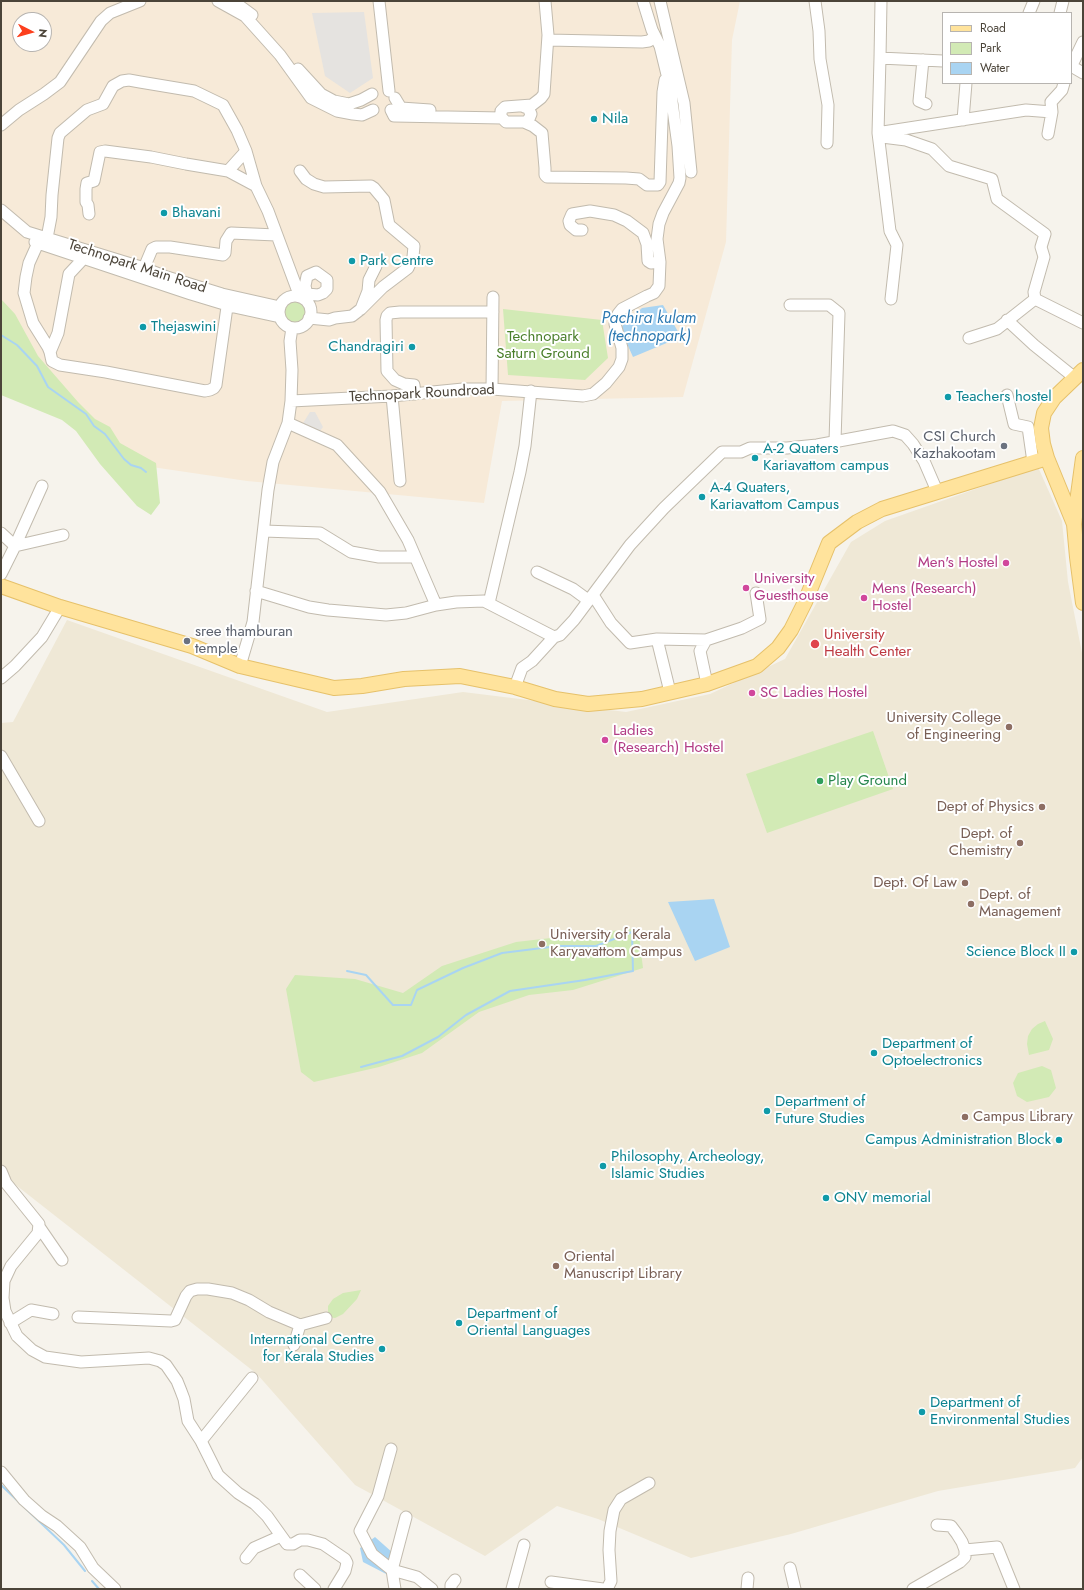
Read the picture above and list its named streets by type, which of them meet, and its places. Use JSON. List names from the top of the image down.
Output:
{
  "streets": {
    "street": ["Technopark Main Road", "Technopark Roundroad"]
  },
  "water": ["Pachira kulam (technopark)"],
  "parks": ["Technopark Saturn Ground"],
  "places": [
    "Nila",
    "Bhavani",
    "Park Centre",
    "Thejaswini",
    "Chandragiri",
    "Teachers hostel",
    "CSI Church Kazhakootam",
    "A-2 Quaters Kariavattom campus",
    "A-4 Quaters, Kariavattom Campus",
    "Men's Hostel",
    "University Guesthouse",
    "Mens (Research) Hostel",
    "sree thamburan temple",
    "University Health Center",
    "SC Ladies Hostel",
    "University College of Engineering",
    "Ladies (Research) Hostel",
    "Play Ground",
    "Dept of Physics",
    "Dept. of Chemistry",
    "Dept. Of Law",
    "Dept. of Management",
    "University of Kerala Karyavattom Campus",
    "Science Block II",
    "Department of Optoelectronics",
    "Department of Future Studies",
    "Campus Library",
    "Campus Administration Block",
    "Philosophy, Archeology, Islamic Studies",
    "ONV memorial",
    "Oriental Manuscript Library",
    "Department of Oriental Languages",
    "International Centre for Kerala Studies",
    "Department of Environmental Studies"
  ],
  "legend": ["Road", "Park", "Water"],
  "north": "right"
}
